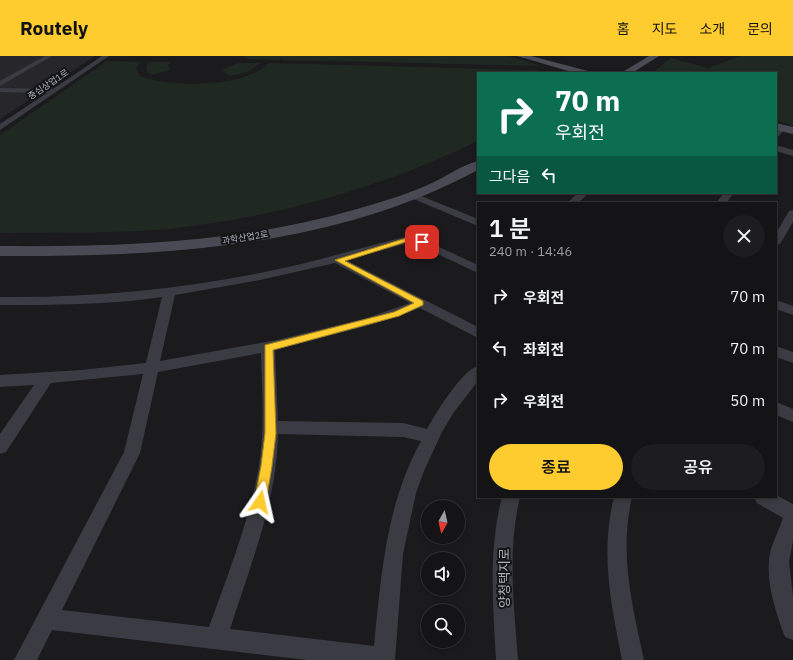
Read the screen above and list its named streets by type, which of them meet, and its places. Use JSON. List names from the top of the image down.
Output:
{
  "streets": {
    "street": ["중심상업1로", "과학산업2로", "양청택지로"]
  },
  "north": "bottom",
  "page": {
    "header": "Routely",
    "nav": [
      "홈",
      "지도",
      "소개",
      "문의"
    ],
    "turn": ["70 m", "우회전"],
    "then": "그다음",
    "heading": ["1 분", "240 m · 14:46"],
    "list": [
      {
        "name": "우회전",
        "value": "70 m"
      },
      {
        "name": "좌회전",
        "value": "70 m"
      },
      {
        "name": "우회전",
        "value": "50 m"
      }
    ],
    "buttons": ["종료", "공유"]
  }
}
